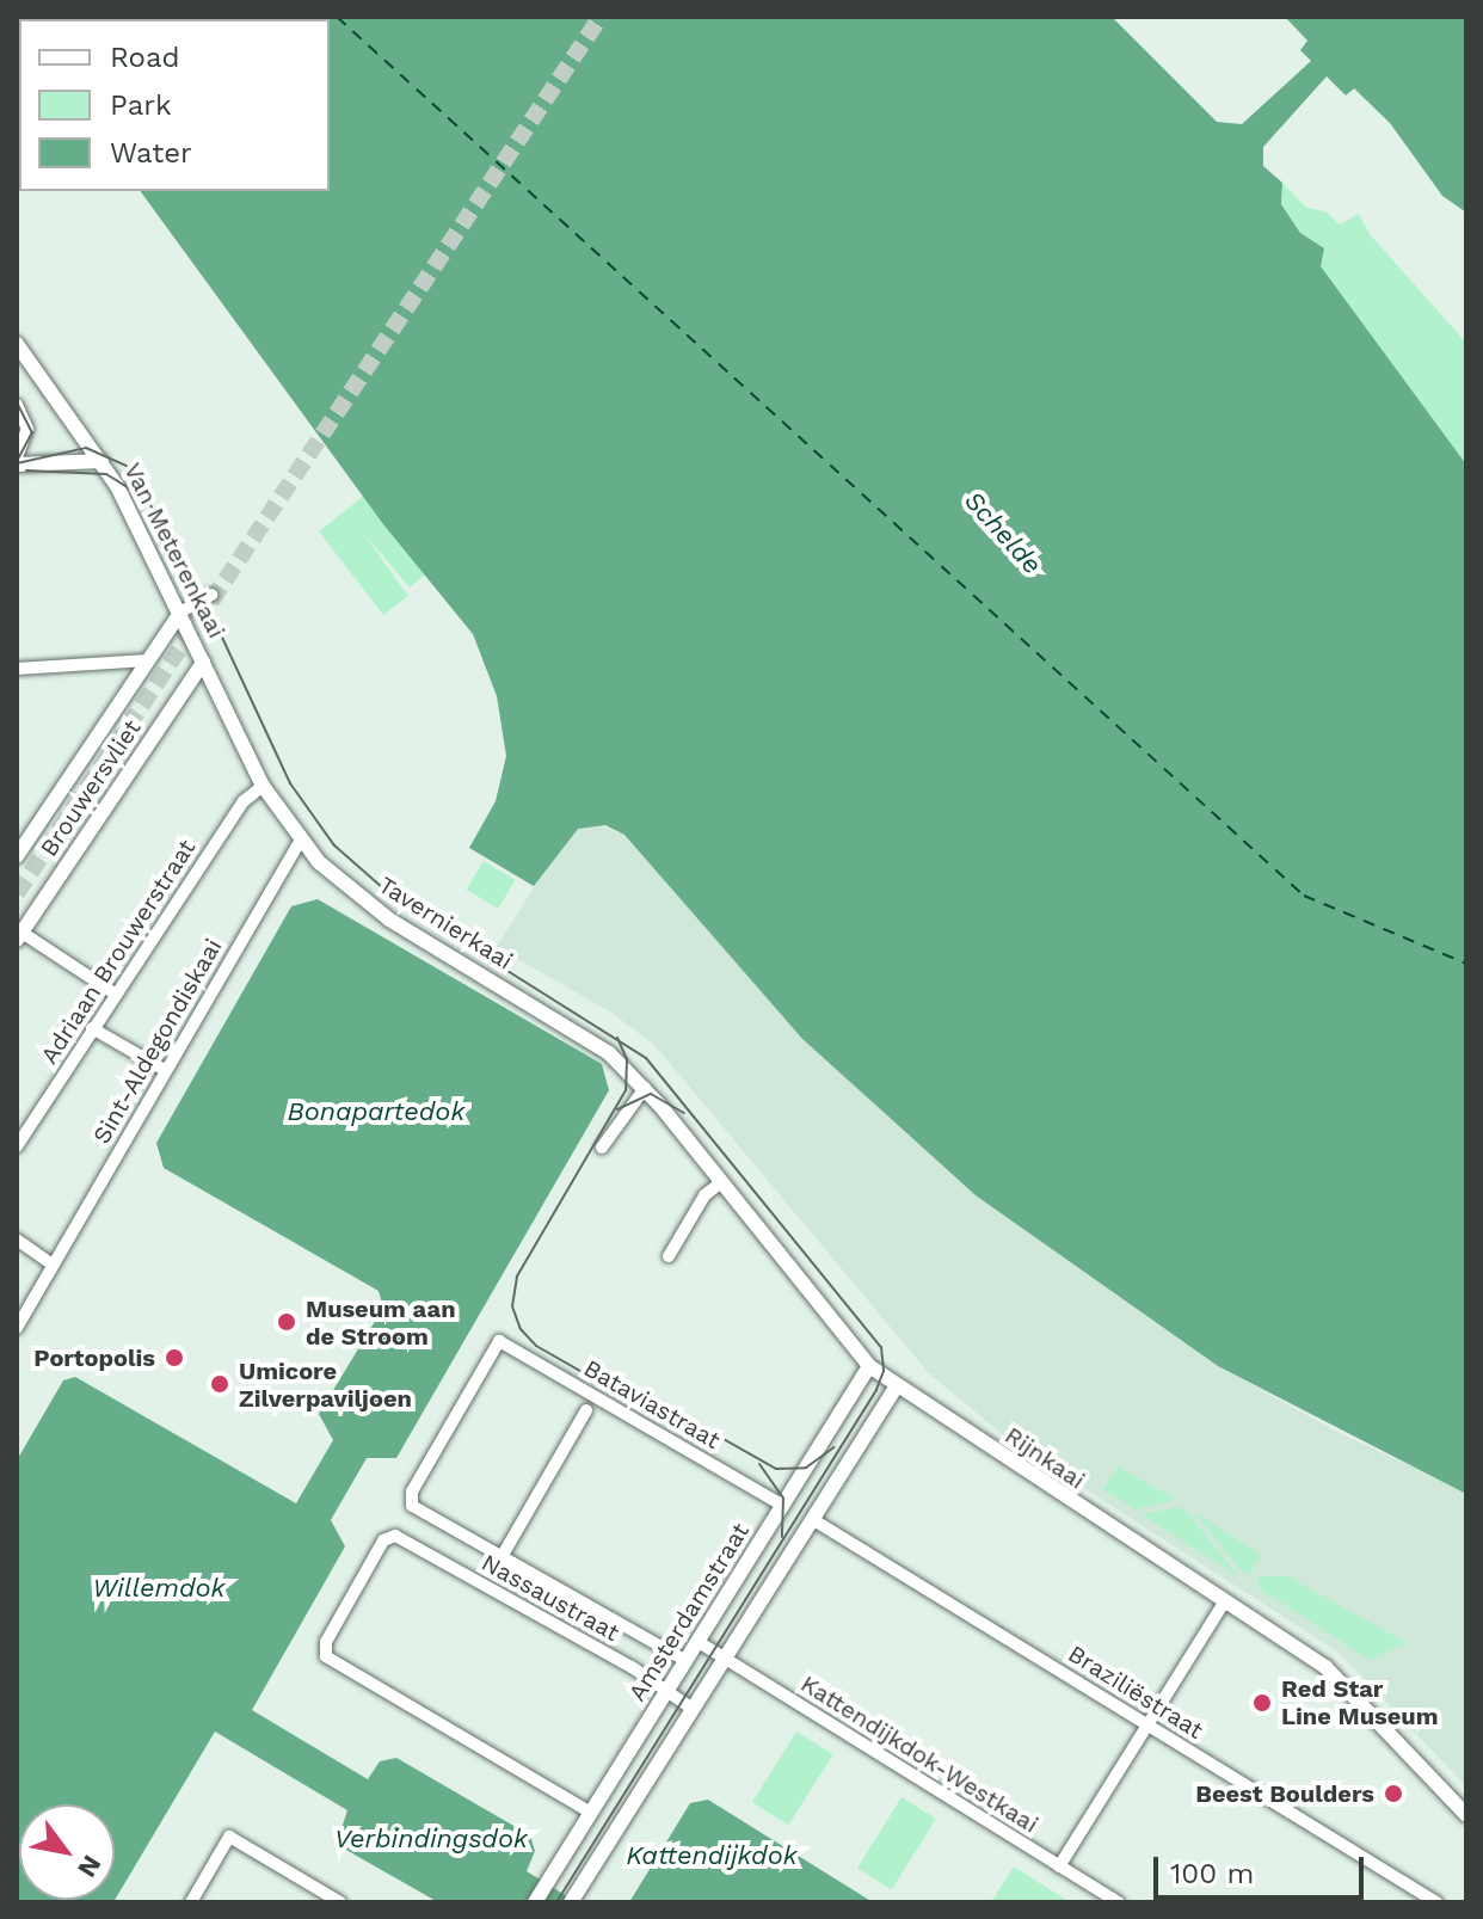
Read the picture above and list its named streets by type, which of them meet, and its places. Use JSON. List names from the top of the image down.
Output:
{
  "streets": {
    "street": [
      "Van Meterenkaai",
      "Brouwersvliet",
      "Tavernierkaai",
      "Adriaan Brouwerstraat",
      "Sint-Aldegondiskaai",
      "Bataviastraat",
      "Rijnkaai",
      "Nassaustraat",
      "Amsterdamstraat",
      "Braziliëstraat",
      "Kattendijkdok-Westkaai"
    ]
  },
  "crossings": [
    ["Van Meterenkaai", "Brouwersvliet"],
    ["Van Meterenkaai", "Tavernierkaai"],
    ["Brouwersvliet", "Tavernierkaai"],
    ["Tavernierkaai", "Adriaan Brouwerstraat"],
    ["Tavernierkaai", "Sint-Aldegondiskaai"],
    ["Tavernierkaai", "Rijnkaai"],
    ["Bataviastraat", "Nassaustraat"],
    ["Bataviastraat", "Amsterdamstraat"],
    ["Rijnkaai", "Amsterdamstraat"],
    ["Nassaustraat", "Amsterdamstraat"],
    ["Amsterdamstraat", "Kattendijkdok-Westkaai"]
  ],
  "water": [
    "Schelde",
    "Bonapartedok",
    "Willemdok",
    "Verbindingsdok",
    "Kattendijkdok"
  ],
  "places": [
    "Museum aan de Stroom",
    "Portopolis",
    "Umicore Zilverpaviljoen",
    "Red Star Line Museum",
    "Beest Boulders"
  ],
  "legend": ["Road", "Park", "Water"],
  "scale_bar": "100 m",
  "north": "bottom right"
}
